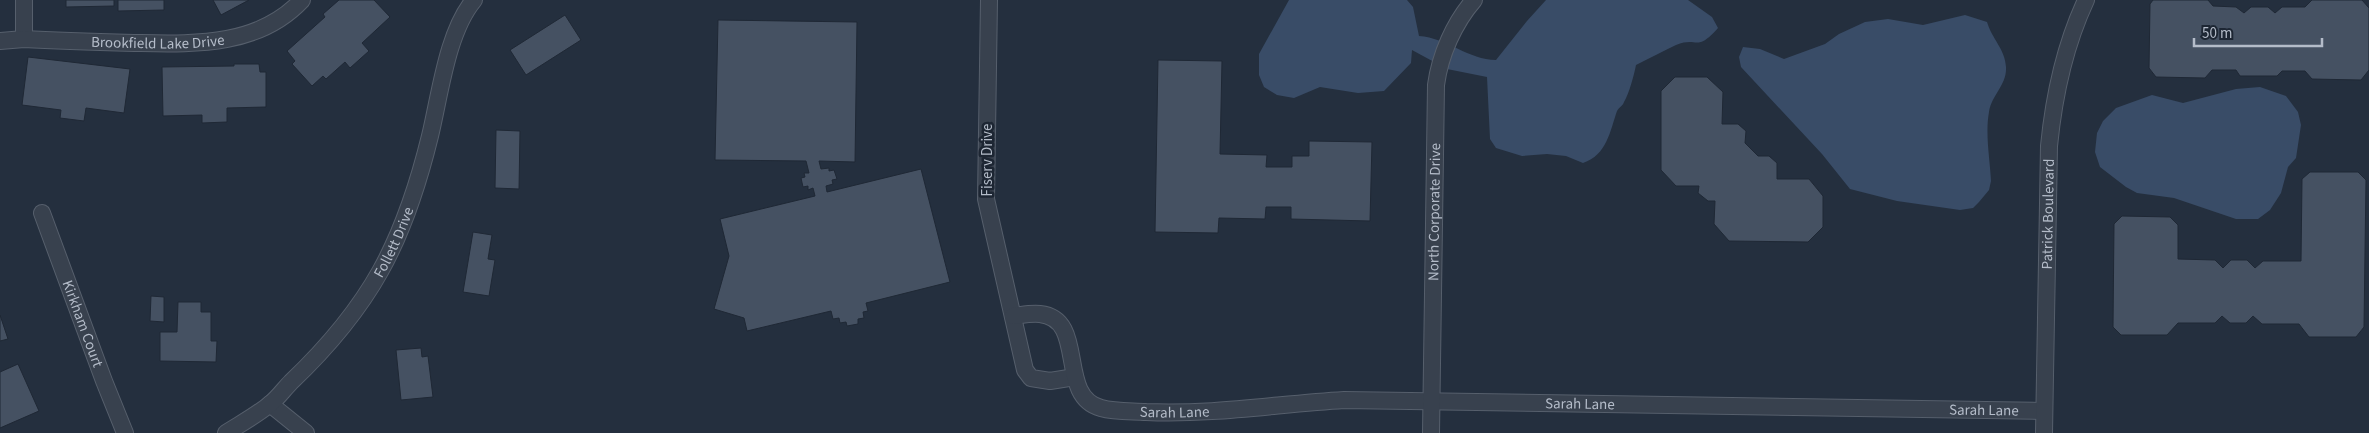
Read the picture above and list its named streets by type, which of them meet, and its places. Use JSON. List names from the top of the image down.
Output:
{
  "streets": {
    "street": [
      "Brookfield Lake Drive",
      "Fiserv Drive",
      "North Corporate Drive",
      "Patrick Boulevard",
      "Follett Drive",
      "Kirkham Court",
      "Sarah Lane"
    ]
  },
  "crossings": [
    ["Fiserv Drive", "Sarah Lane"],
    ["North Corporate Drive", "Sarah Lane"],
    ["Patrick Boulevard", "Sarah Lane"]
  ],
  "scale_bar": "50 m"
}
